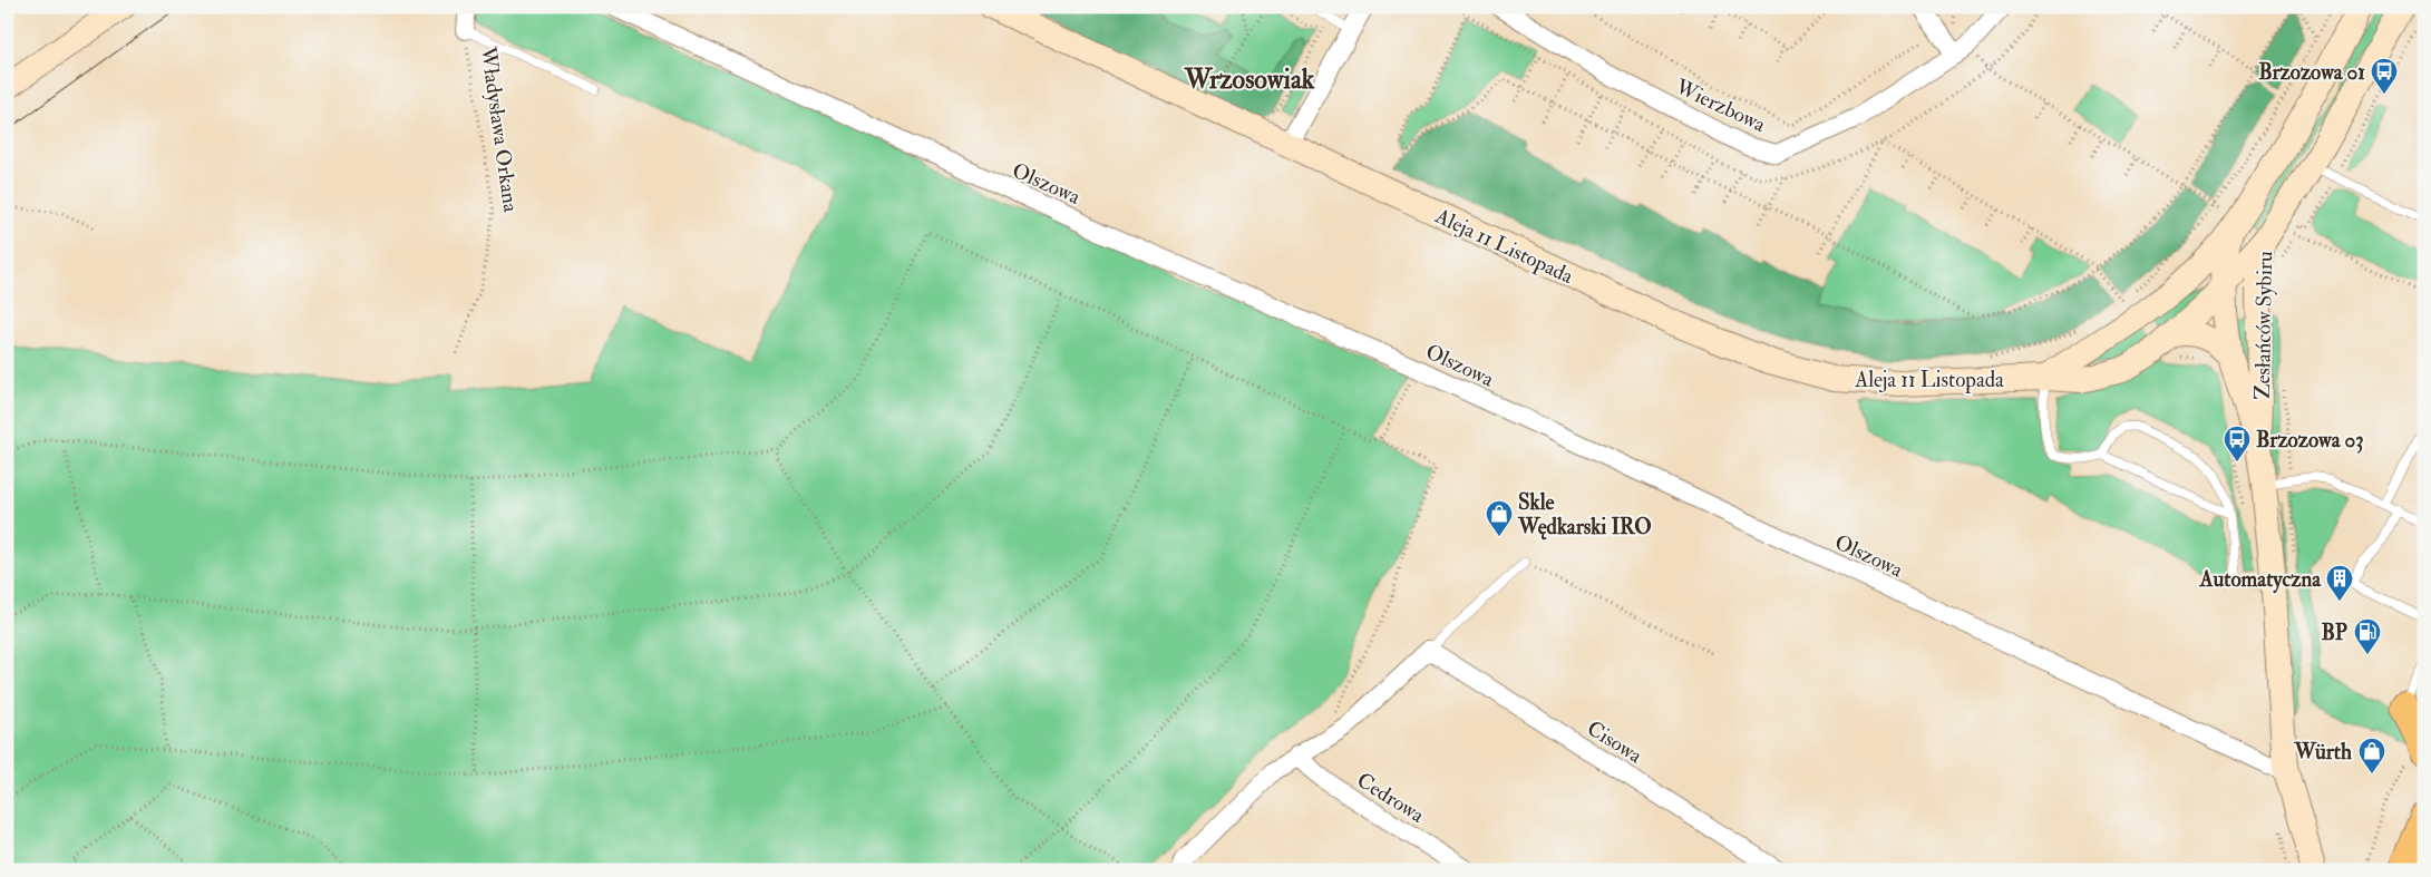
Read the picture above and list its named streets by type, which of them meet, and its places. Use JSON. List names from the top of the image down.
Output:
{
  "streets": {
    "street": [
      "Wierzbowa",
      "Władysława Orkana",
      "Olszowa",
      "Aleja 11 Listopada",
      "Zesłańców Sybiru",
      "Cisowa",
      "Cedrowa"
    ]
  },
  "crossings": [
    ["Olszowa", "Zesłańców Sybiru"],
    ["Aleja 11 Listopada", "Zesłańców Sybiru"]
  ],
  "districts": ["Wrzosowiak"],
  "places": {
    "bus stop": ["Brzozowa 01", "Brzozowa 03"],
    "shop": ["Skle Wędkarski IRO", "Würth"],
    "building": ["Automatyczna"],
    "fuel station": ["BP"]
  }
}
